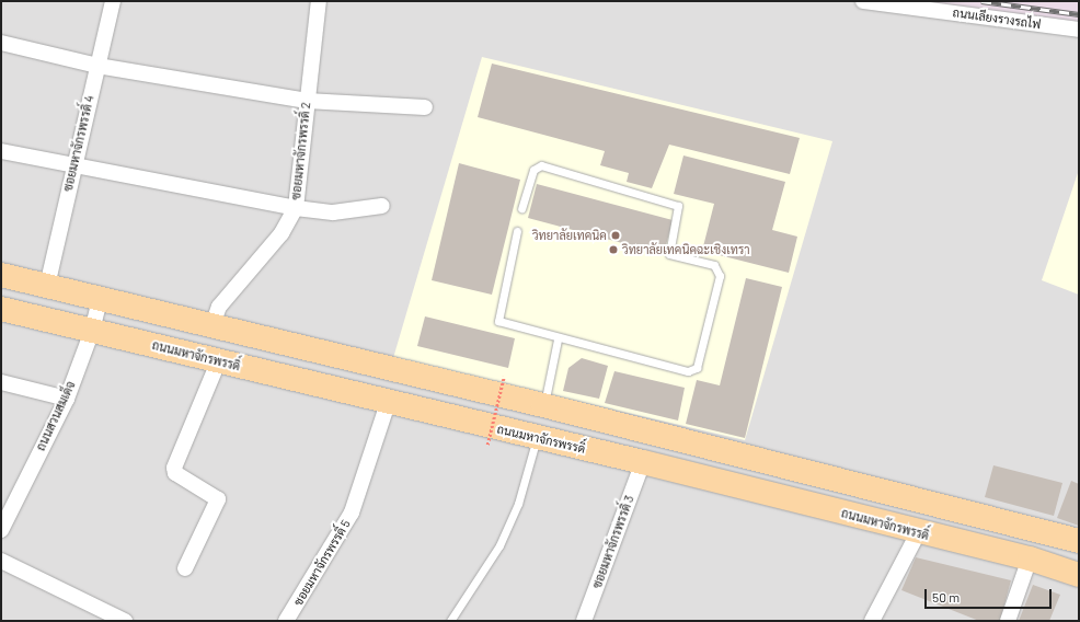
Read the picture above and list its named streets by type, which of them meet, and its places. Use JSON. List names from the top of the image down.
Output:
{
  "streets": {
    "main road": ["ถนนมหาจักรพรรดิ์"],
    "street": [
      "ถนนเลียงรางรถไฟ",
      "ซอยมหาจักรพรรดิ์ 4",
      "ซอยมหาจักรพรรดิ์ 2",
      "ถนนสวนสมเด็จ",
      "ซอยมหาจักรพรรดิ์ 3",
      "ซอยมหาจักรพรรดิ์ 5"
    ]
  },
  "crossings": [
    ["ถนนมหาจักรพรรดิ์", "ถนนสวนสมเด็จ"],
    ["ถนนมหาจักรพรรดิ์", "ซอยมหาจักรพรรดิ์ 3"],
    ["ถนนมหาจักรพรรดิ์", "ซอยมหาจักรพรรดิ์ 5"]
  ],
  "places": ["วิทยาลัยเทคนิค", "วิทยาลัยเทคนิคฉะเชิงเทรา"],
  "scale_bar": "50 m"
}
